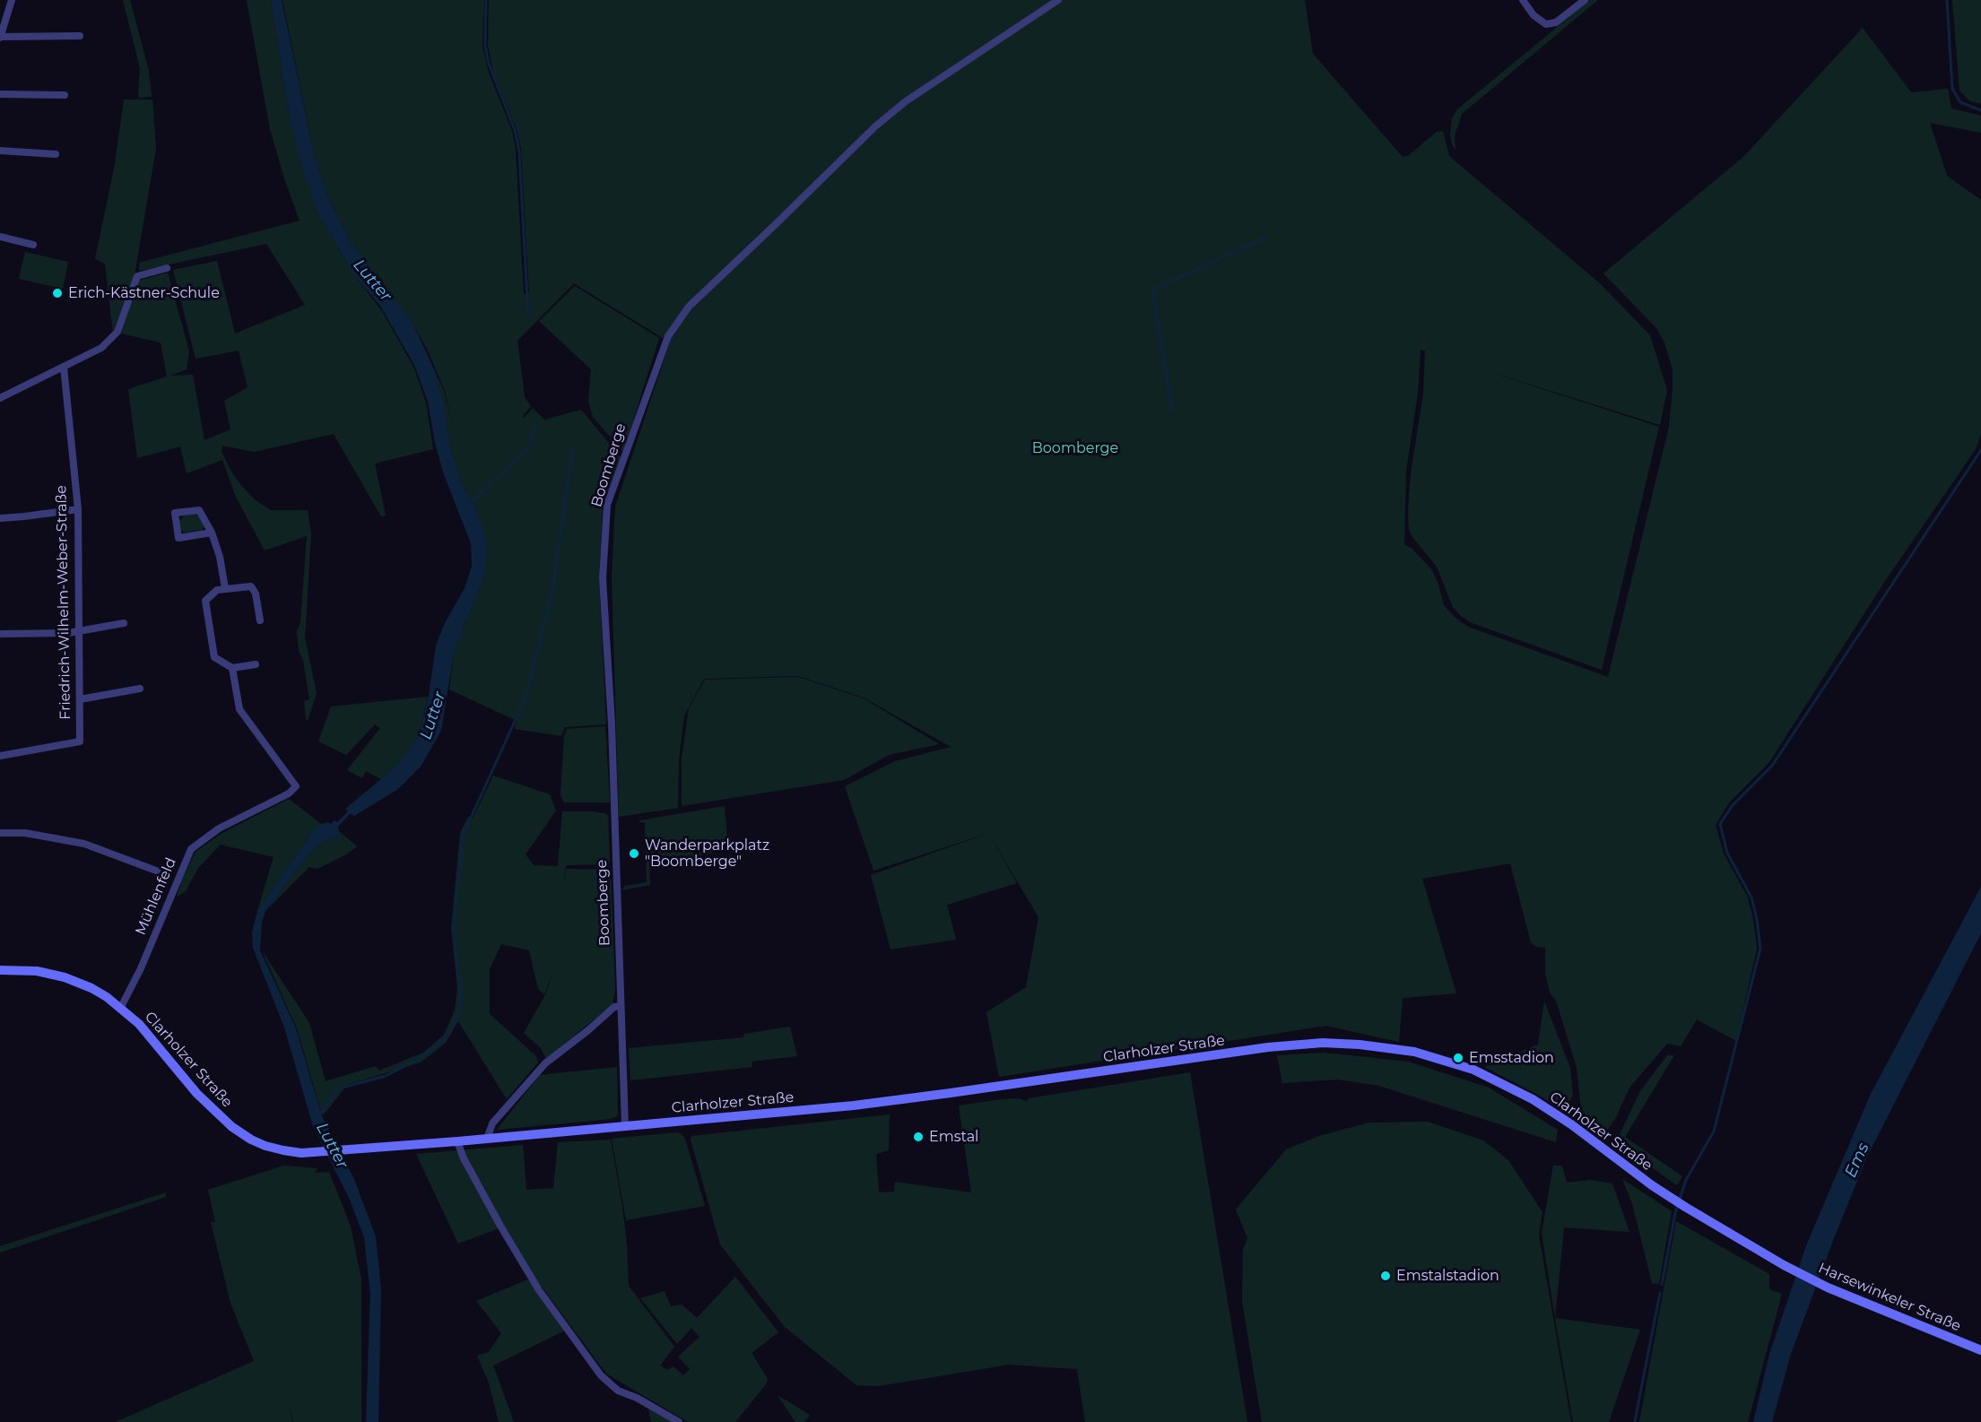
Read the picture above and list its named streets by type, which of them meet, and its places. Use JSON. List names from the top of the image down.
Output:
{
  "streets": {
    "street": [
      "Boomberge",
      "Friedrich-Wilhelm-Weber-Straße",
      "Mühlenfeld",
      "Clarholzer Straße",
      "Harsewinkeler Straße"
    ]
  },
  "crossings": [
    ["Boomberge", "Clarholzer Straße"],
    ["Mühlenfeld", "Clarholzer Straße"],
    ["Clarholzer Straße", "Harsewinkeler Straße"]
  ],
  "water": ["Lutter", "Ems"],
  "parks": ["Boomberge"],
  "places": [
    "Erich-Kästner-Schule",
    "Wanderparkplatz \"Boomberge\"",
    "Emsstadion",
    "Emstal",
    "Emstalstadion"
  ]
}
